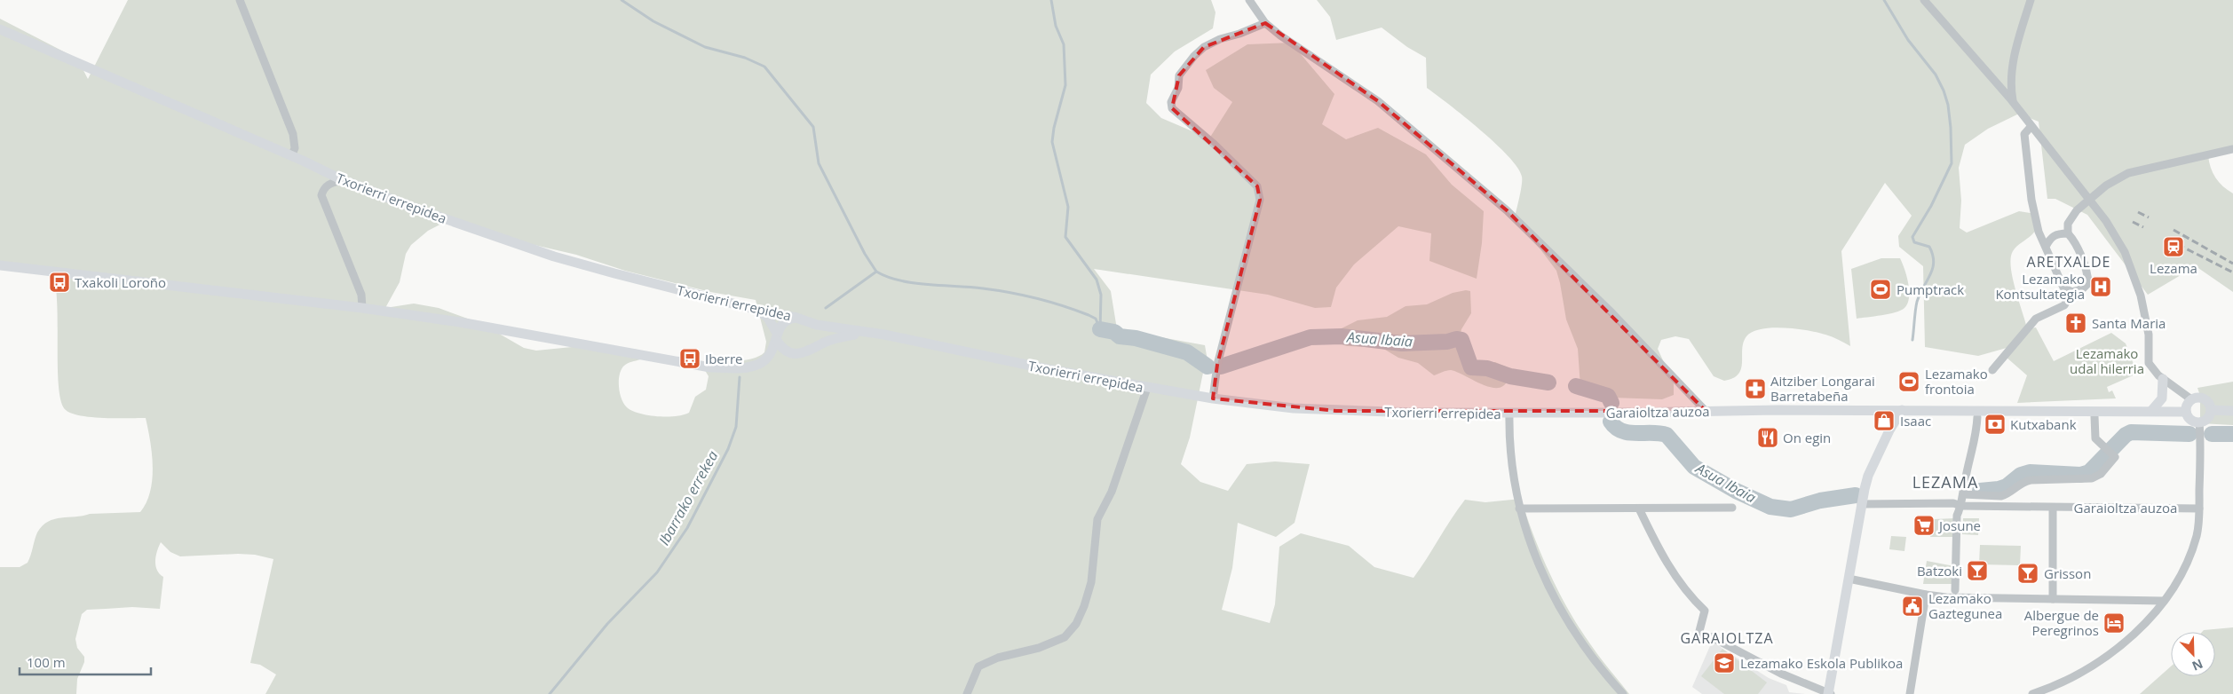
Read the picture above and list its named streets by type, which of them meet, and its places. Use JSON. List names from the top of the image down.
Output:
{
  "streets": {
    "street": ["Txorierri errepidea", "Garaioltza auzoa"]
  },
  "crossings": [
    ["Txorierri errepidea", "Garaioltza auzoa"]
  ],
  "districts": ["ARETXALDE", "LEZAMA", "GARAIOLTZA"],
  "water": ["Asua Ibaia", "Ibarrako errekea"],
  "parks": ["Lezamako udal hilerria"],
  "places": {
    "station": ["Lezama"],
    "bus stop": ["Txakoli Loroño", "Iberre"],
    "hospital": ["Lezamako Kontsultategia"],
    "sports": ["Pumptrack", "Lezamako frontoia"],
    "church": ["Santa Maria"],
    "pharmacy": ["Aitziber Longarai Barretabeña"],
    "shop": ["Isaac"],
    "bank": ["Kutxabank"],
    "restaurant": ["On egin"],
    "supermarket": ["Josune"],
    "bar": ["Batzoki", "Grisson"],
    "public building": ["Lezamako Gaztegunea"],
    "hotel": ["Albergue de Peregrinos"],
    "school or university": ["Lezamako Eskola Publikoa"]
  },
  "scale_bar": "100 m",
  "north": "bottom right"
}
